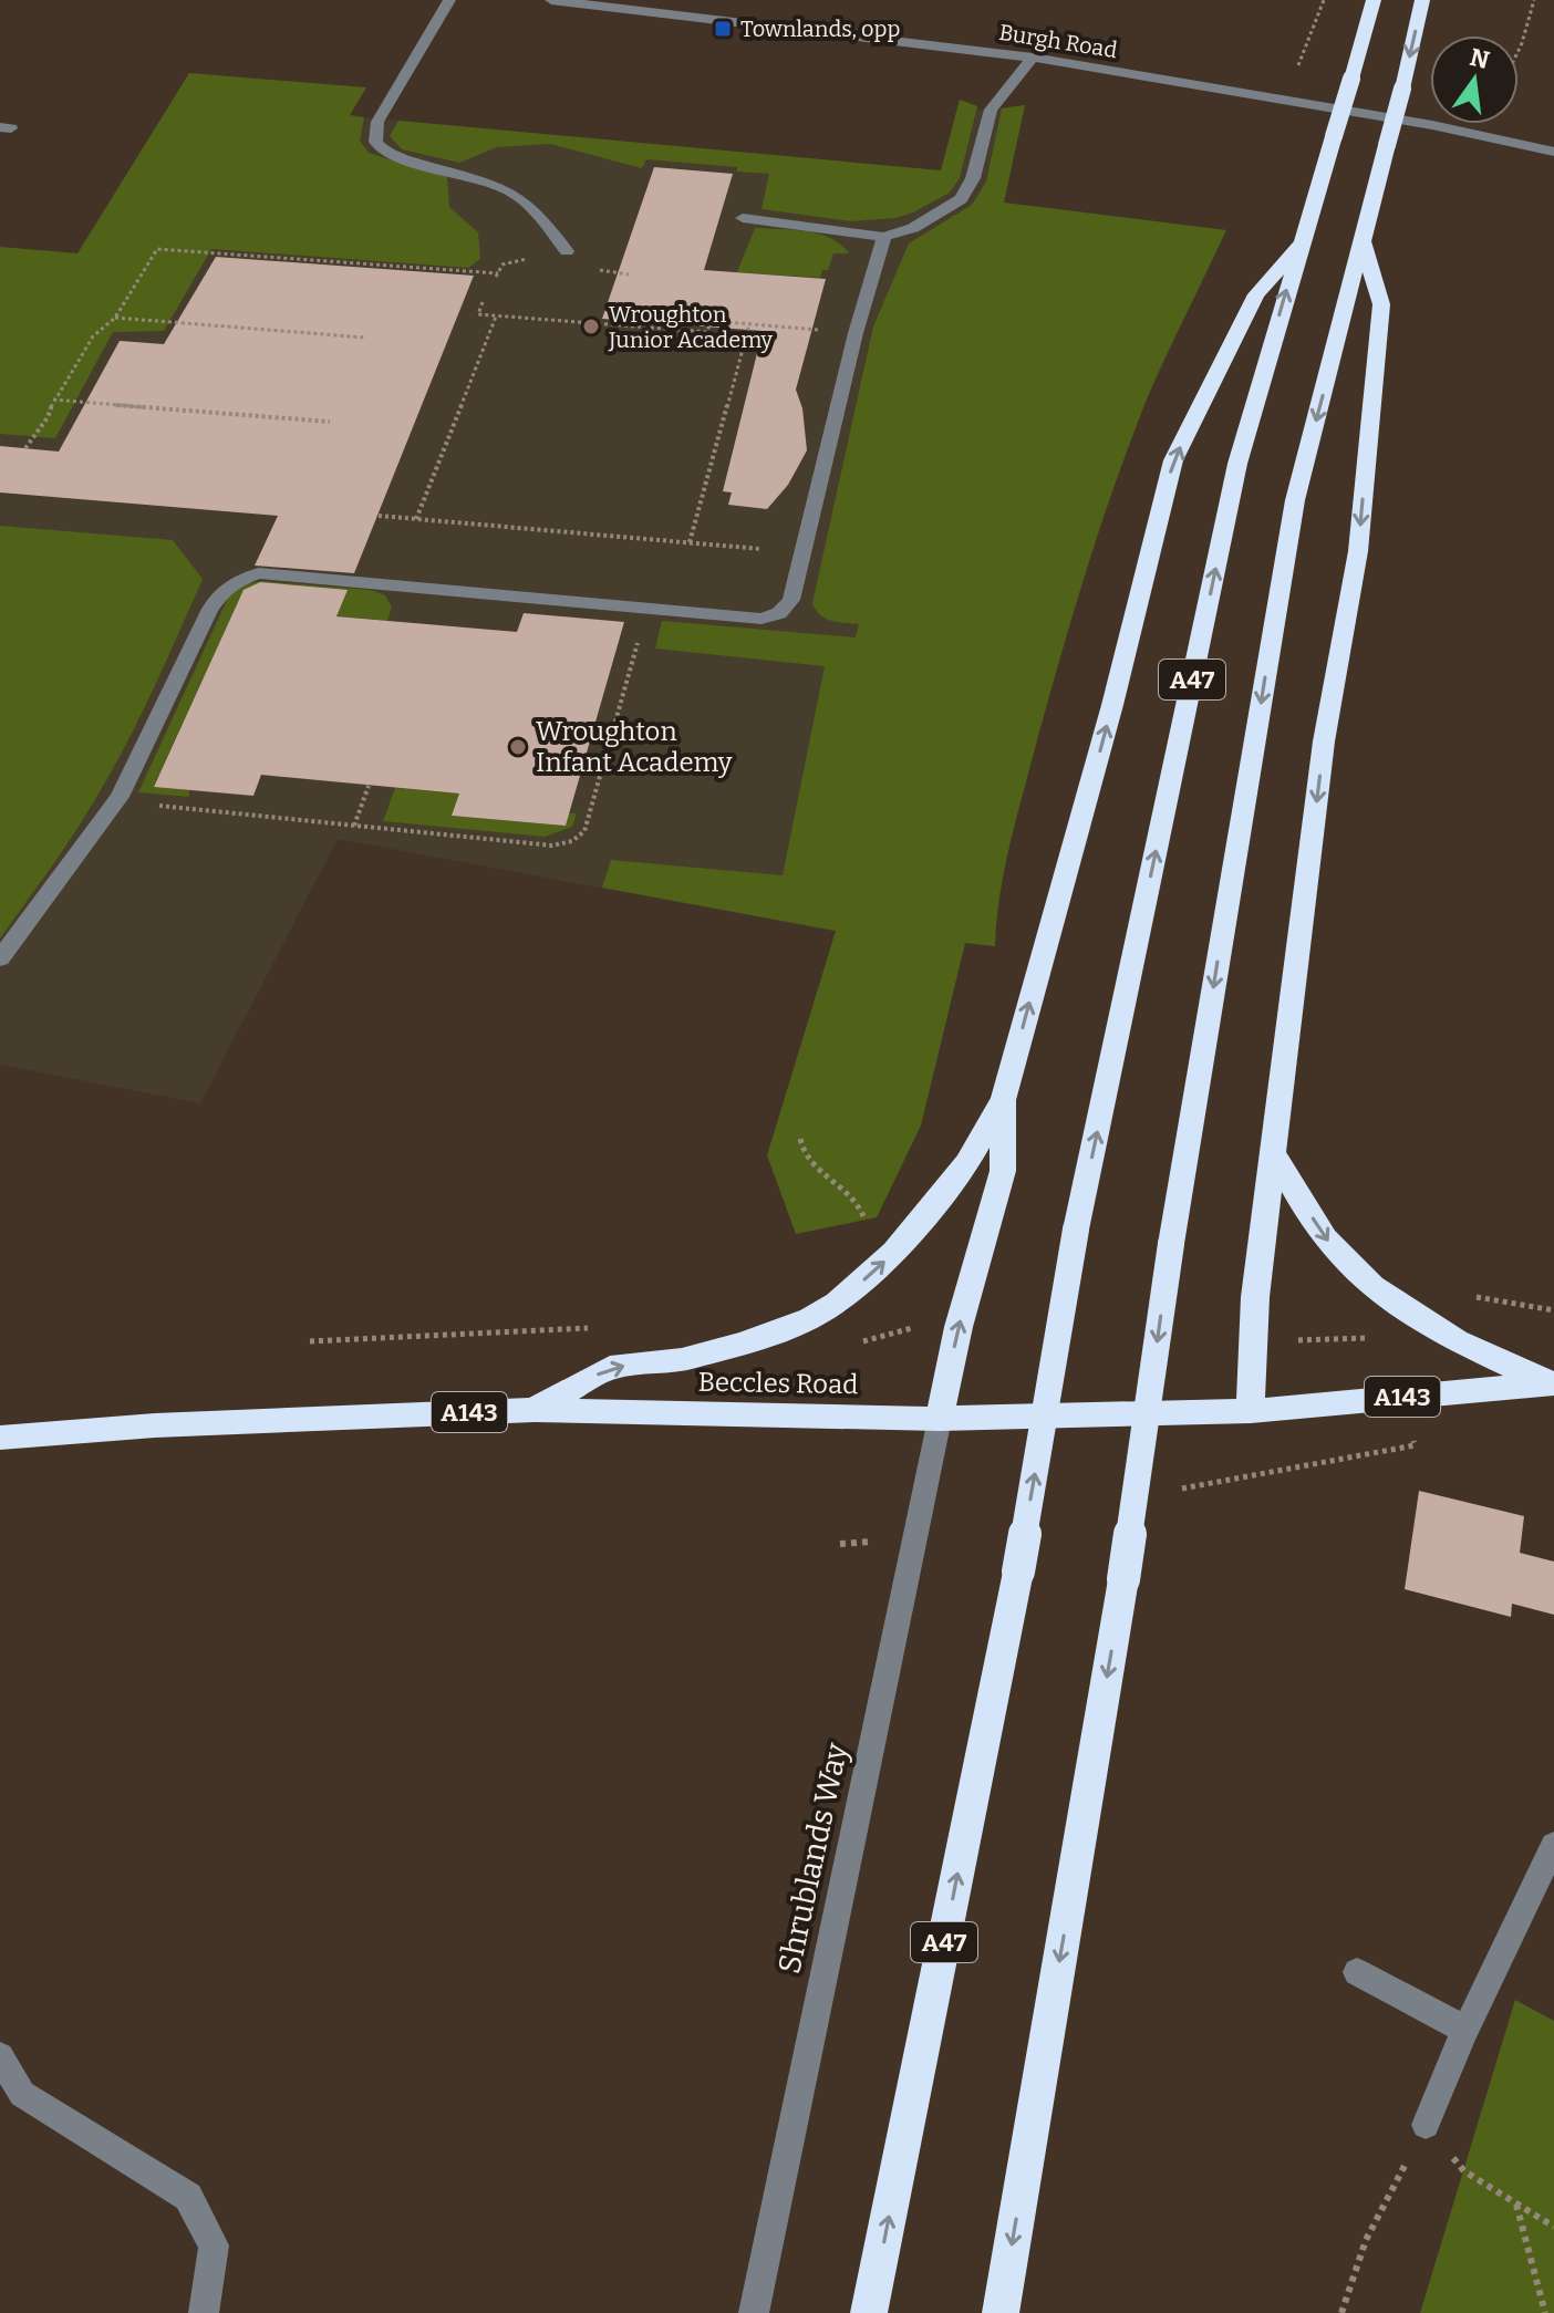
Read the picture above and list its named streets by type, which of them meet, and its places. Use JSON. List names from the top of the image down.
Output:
{
  "streets": {
    "highway": ["A47", "Beccles Road", "A143"],
    "street": ["Burgh Road", "Shrublands Way"]
  },
  "crossings": [
    ["A47", "Beccles Road"],
    ["A47", "Shrublands Way"],
    ["Beccles Road", "Shrublands Way"]
  ],
  "places": {
    "transit": ["Townlands, opp"],
    "other": ["Wroughton Junior Academy", "Wroughton Infant Academy"]
  },
  "north": "top"
}
